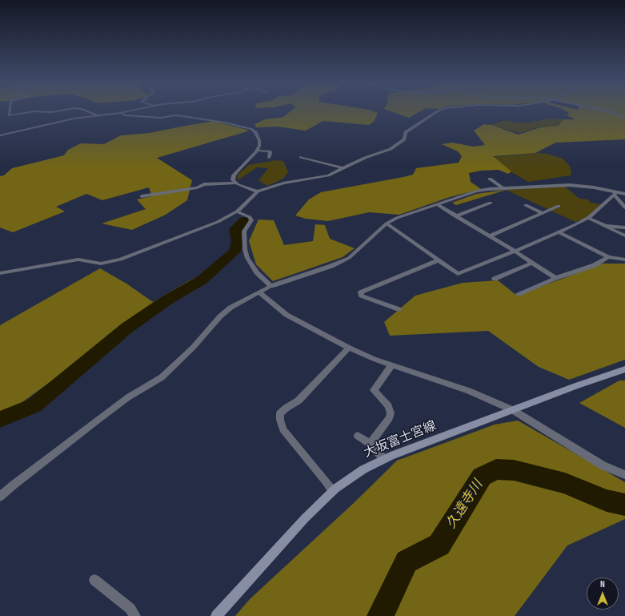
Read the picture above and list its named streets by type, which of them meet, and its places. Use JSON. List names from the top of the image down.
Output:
{
  "streets": {
    "main road": ["大坂富士宮線"]
  },
  "water": ["久遠寺川"],
  "north": "top"
}
